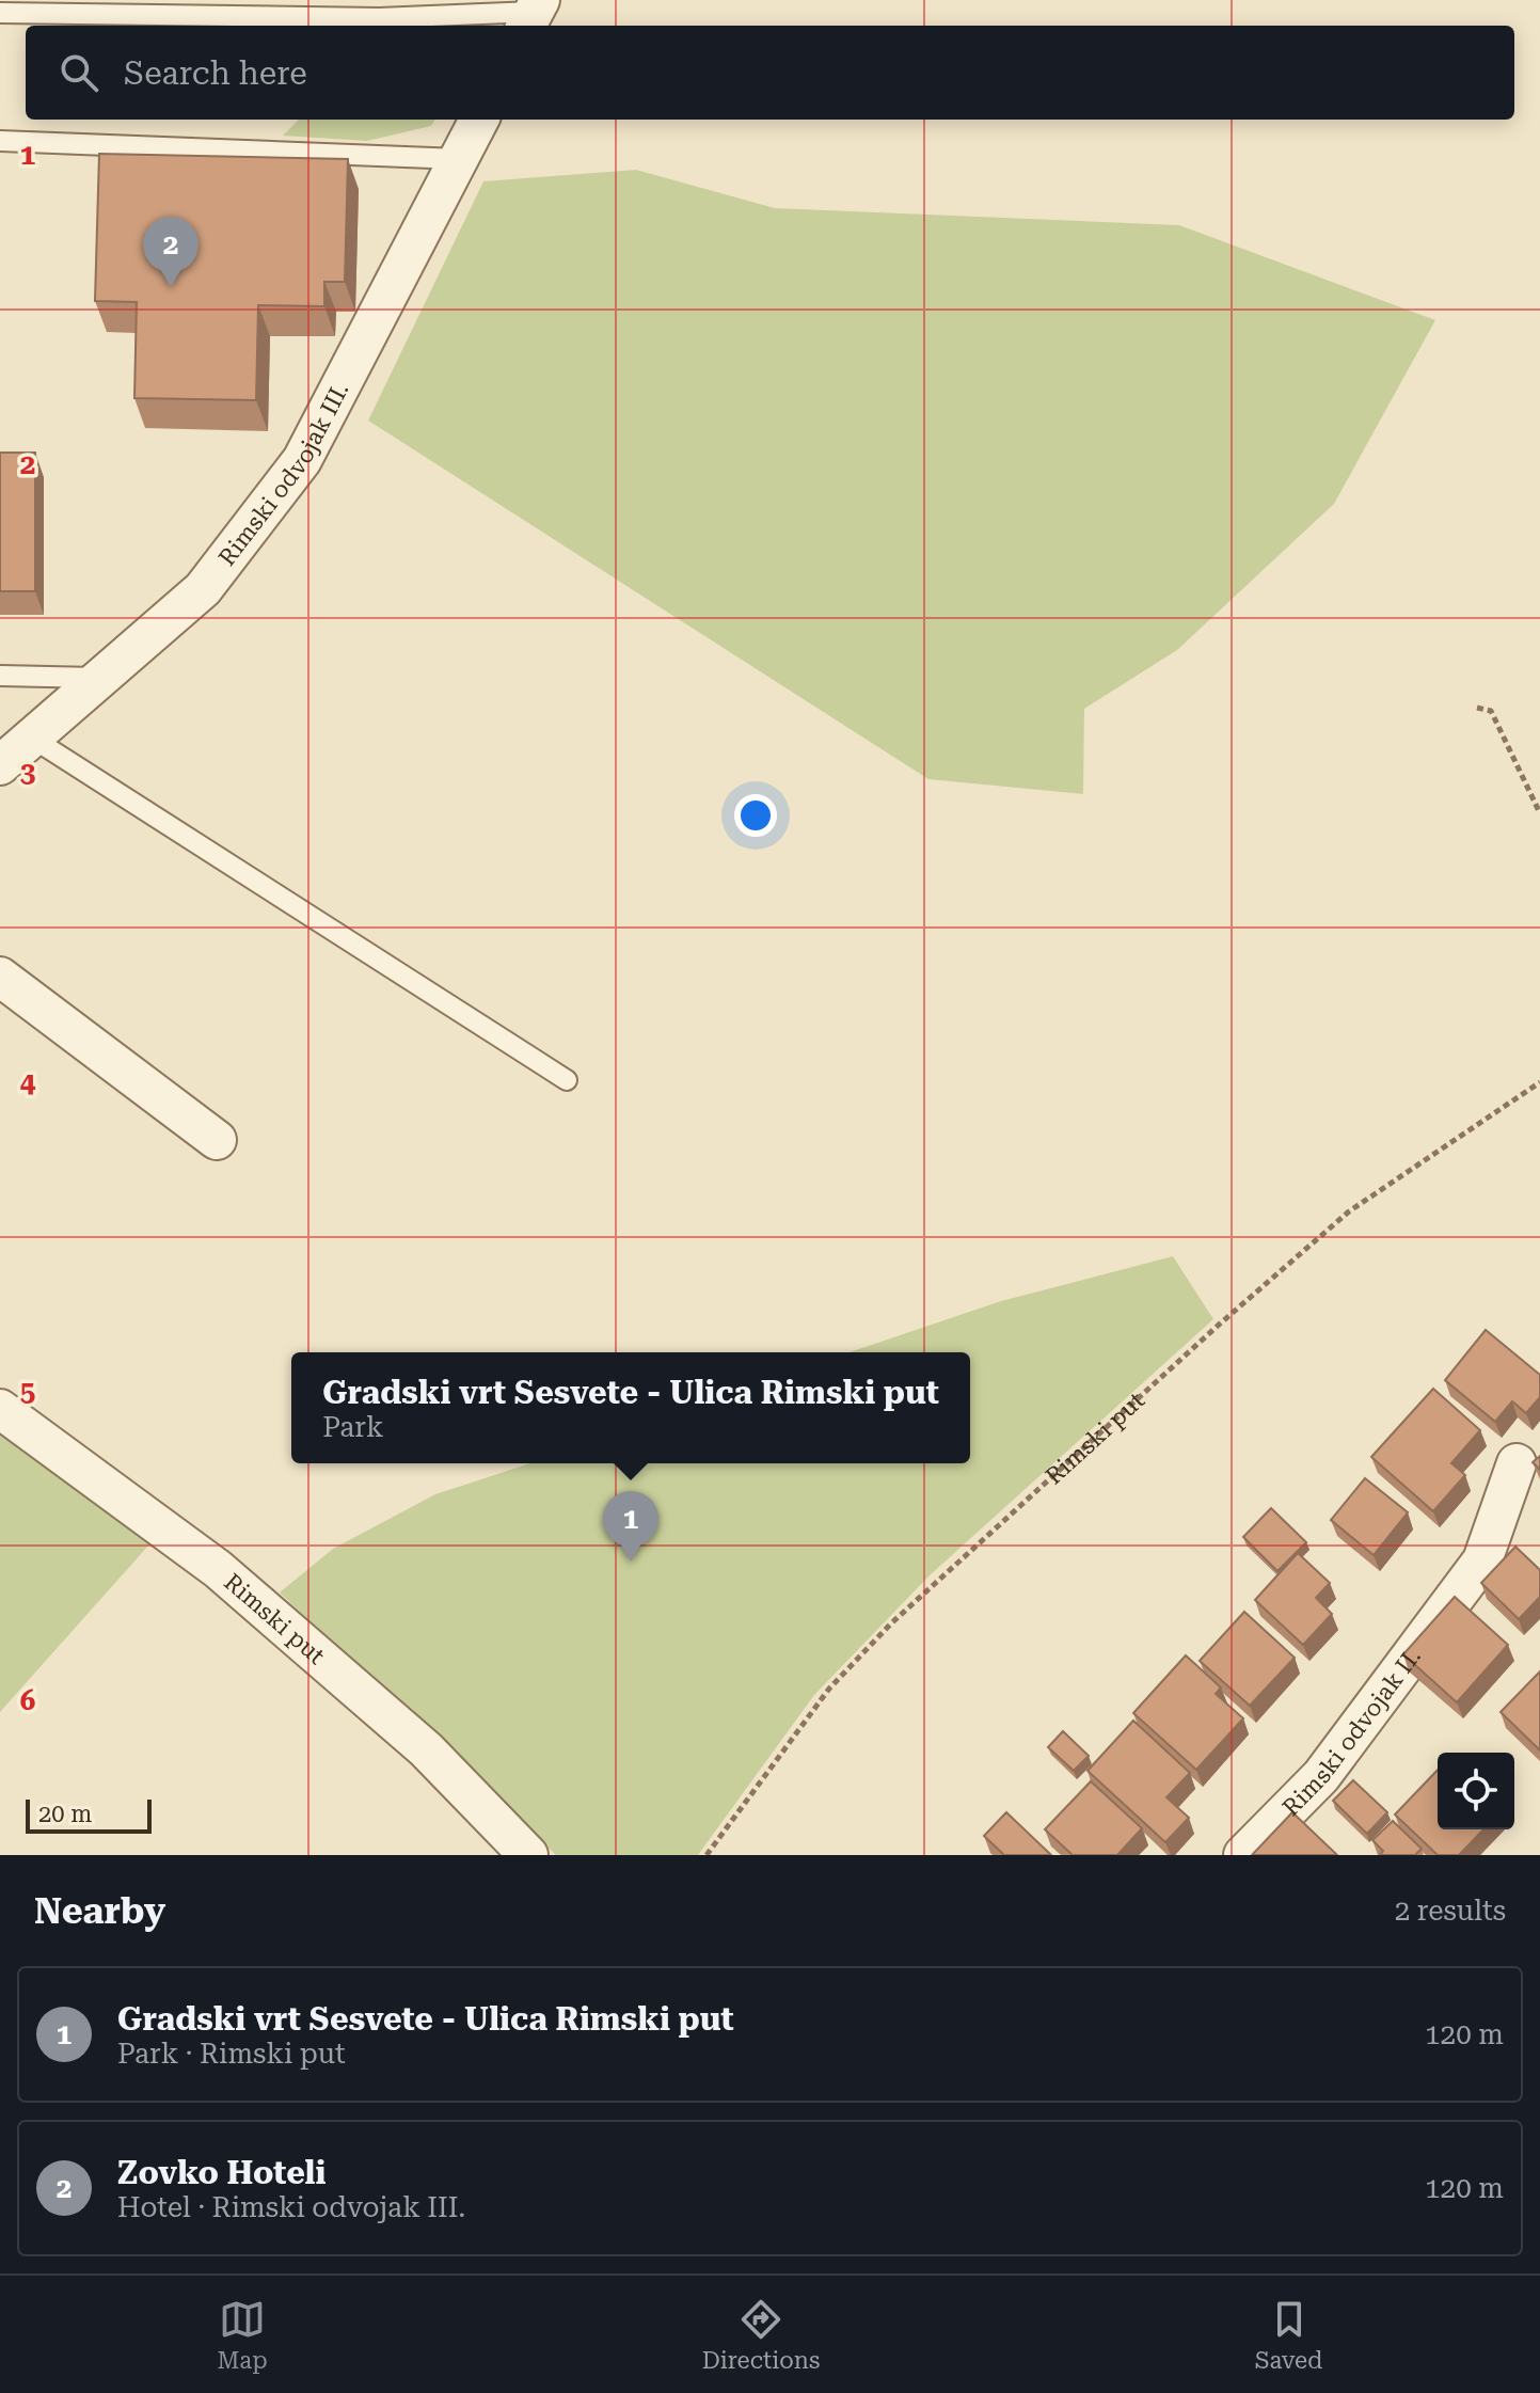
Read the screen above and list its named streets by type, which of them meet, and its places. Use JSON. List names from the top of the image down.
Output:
{
  "streets": {
    "street": ["Rimski odvojak III.", "Rimski put", "Rimski odvojak II."]
  },
  "scale_bar": "20 m",
  "page": {
    "search": "Search here",
    "pins": ["2", "1"],
    "popup": ["Gradski vrt Sesvete - Ulica Rimski put", "Park"],
    "scale": "20 m",
    "heading": ["Nearby", "2 results"],
    "list": [
      {
        "mark": "1",
        "name": "Gradski vrt Sesvete - Ulica Rimski put",
        "note": "Park · Rimski put",
        "value": "120 m"
      },
      {
        "mark": "2",
        "name": "Zovko Hoteli",
        "note": "Hotel · Rimski odvojak III.",
        "value": "120 m"
      }
    ],
    "nav": ["Map", "Directions", "Saved"]
  },
  "grid": {
    "rows": [
      "1",
      "2",
      "3",
      "4",
      "5",
      "6"
    ]
  }
}
